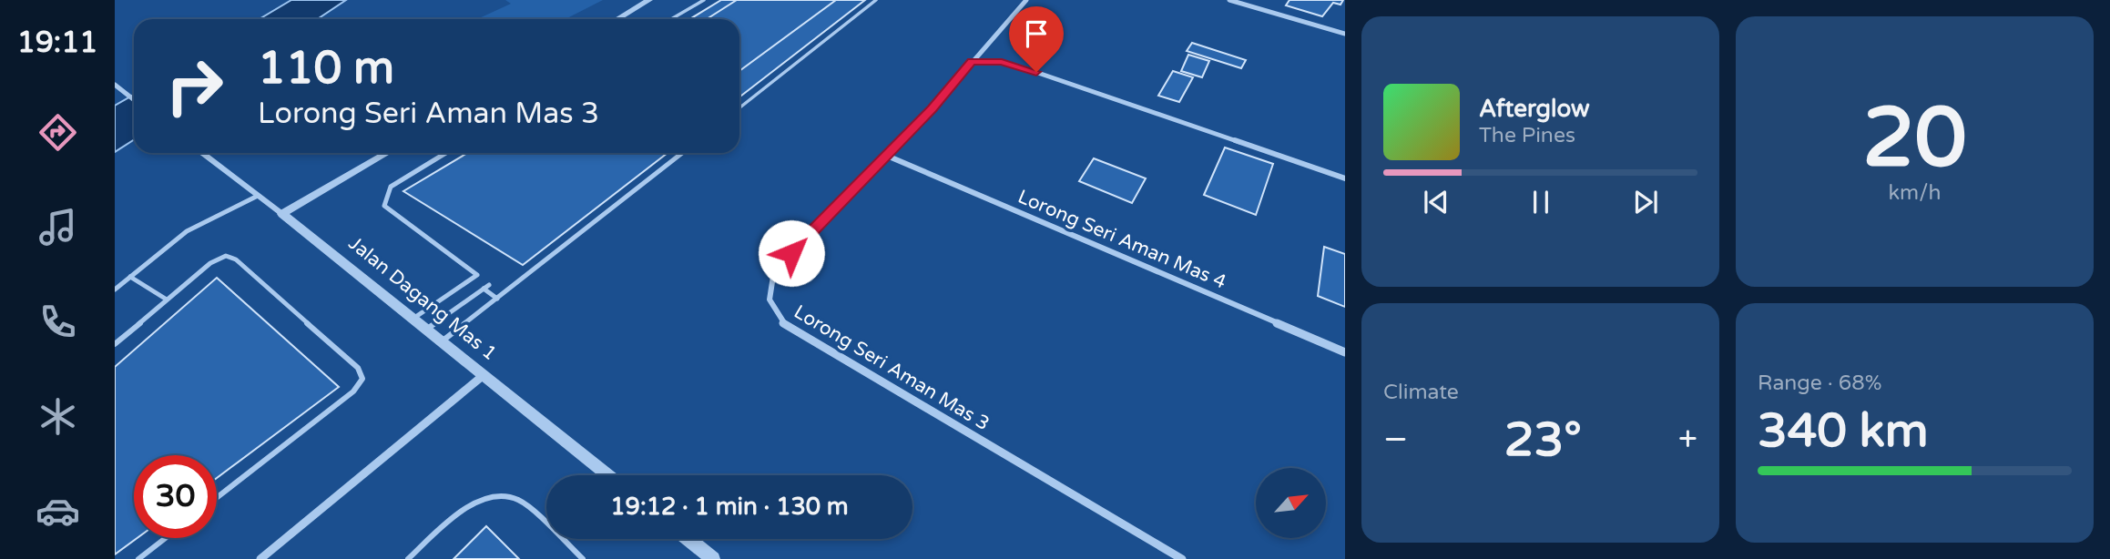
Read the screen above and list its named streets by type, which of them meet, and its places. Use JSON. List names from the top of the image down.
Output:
{
  "streets": {
    "street": ["Lorong Seri Aman Mas 4", "Jalan Dagang Mas 1", "Lorong Seri Aman Mas 3"]
  },
  "crossings": [
    ["Lorong Seri Aman Mas 4", "Lorong Seri Aman Mas 3"]
  ],
  "north": "top right",
  "page": {
    "tabs": "19:11",
    "tile": [
      ["20", "km/h"],
      "Climate",
      ["Range · 68%", "340 km"]
    ],
    "turn": ["110 m", "Lorong Seri Aman Mas 3"],
    "song": ["Afterglow", "The Pines"],
    "heat": ["−", "23°", "+"],
    "limit": "30",
    "trip": "19:12 · 1 min · 130 m"
  }
}
